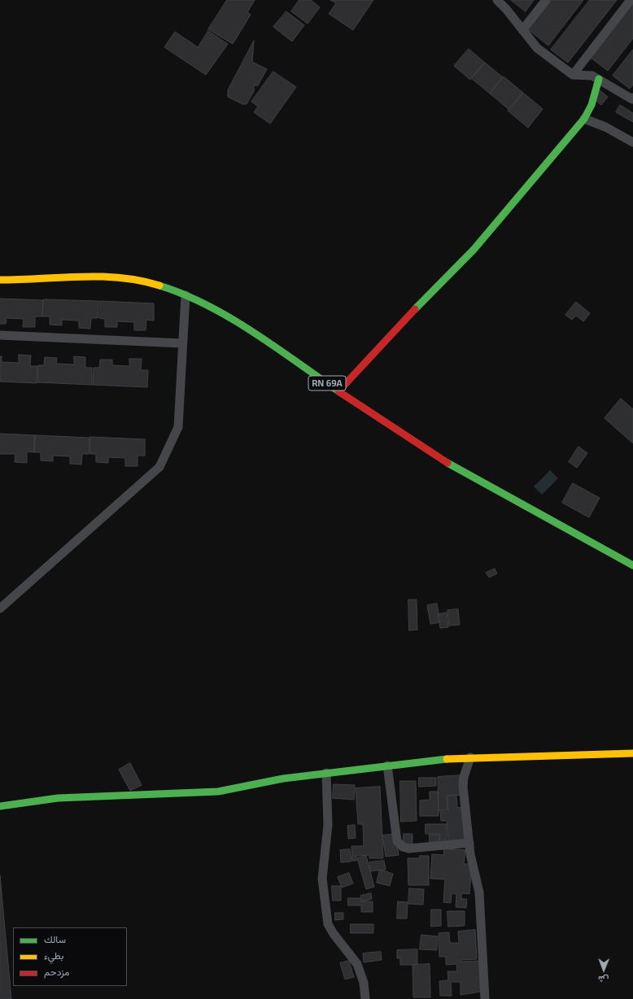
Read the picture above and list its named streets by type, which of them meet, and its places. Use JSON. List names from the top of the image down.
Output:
{
  "streets": {
    "street": ["RN 69A"]
  },
  "legend": ["سالك", "بطيء", "مزدحم"],
  "north": "bottom"
}
